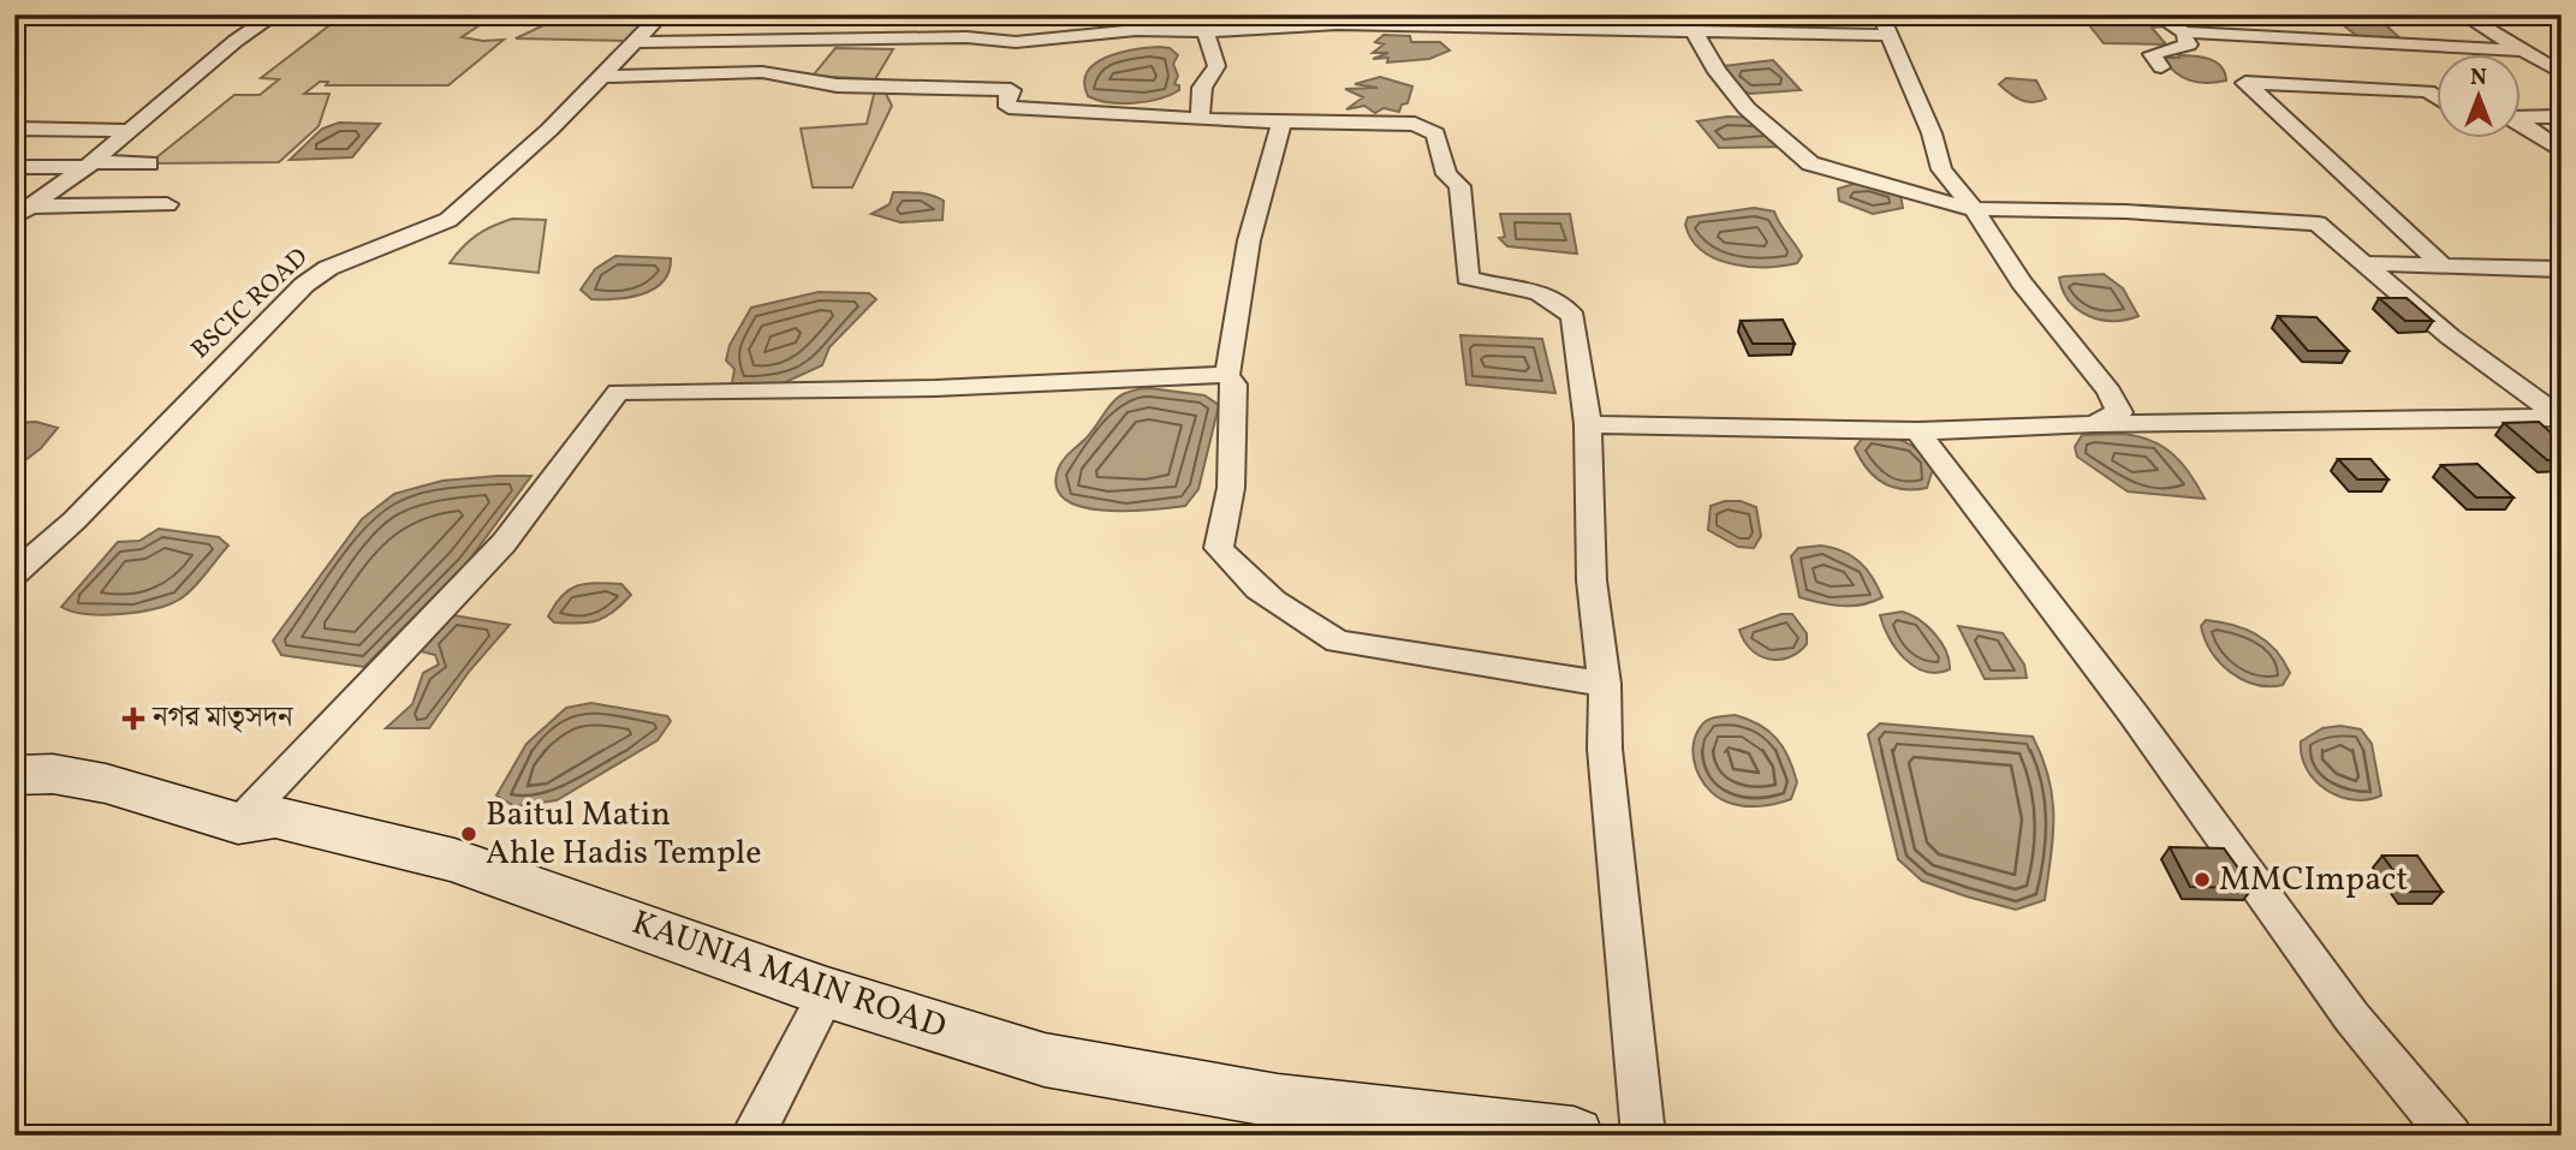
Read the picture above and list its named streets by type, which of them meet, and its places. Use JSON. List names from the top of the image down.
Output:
{
  "streets": {
    "street": ["BSCIC ROAD", "KAUNIA MAIN ROAD"]
  },
  "places": {
    "health": ["নগর মাতৃসদন"],
    "other": ["Baitul Matin Ahle Hadis Temple", "MMCImpact"]
  },
  "north": "top"
}
